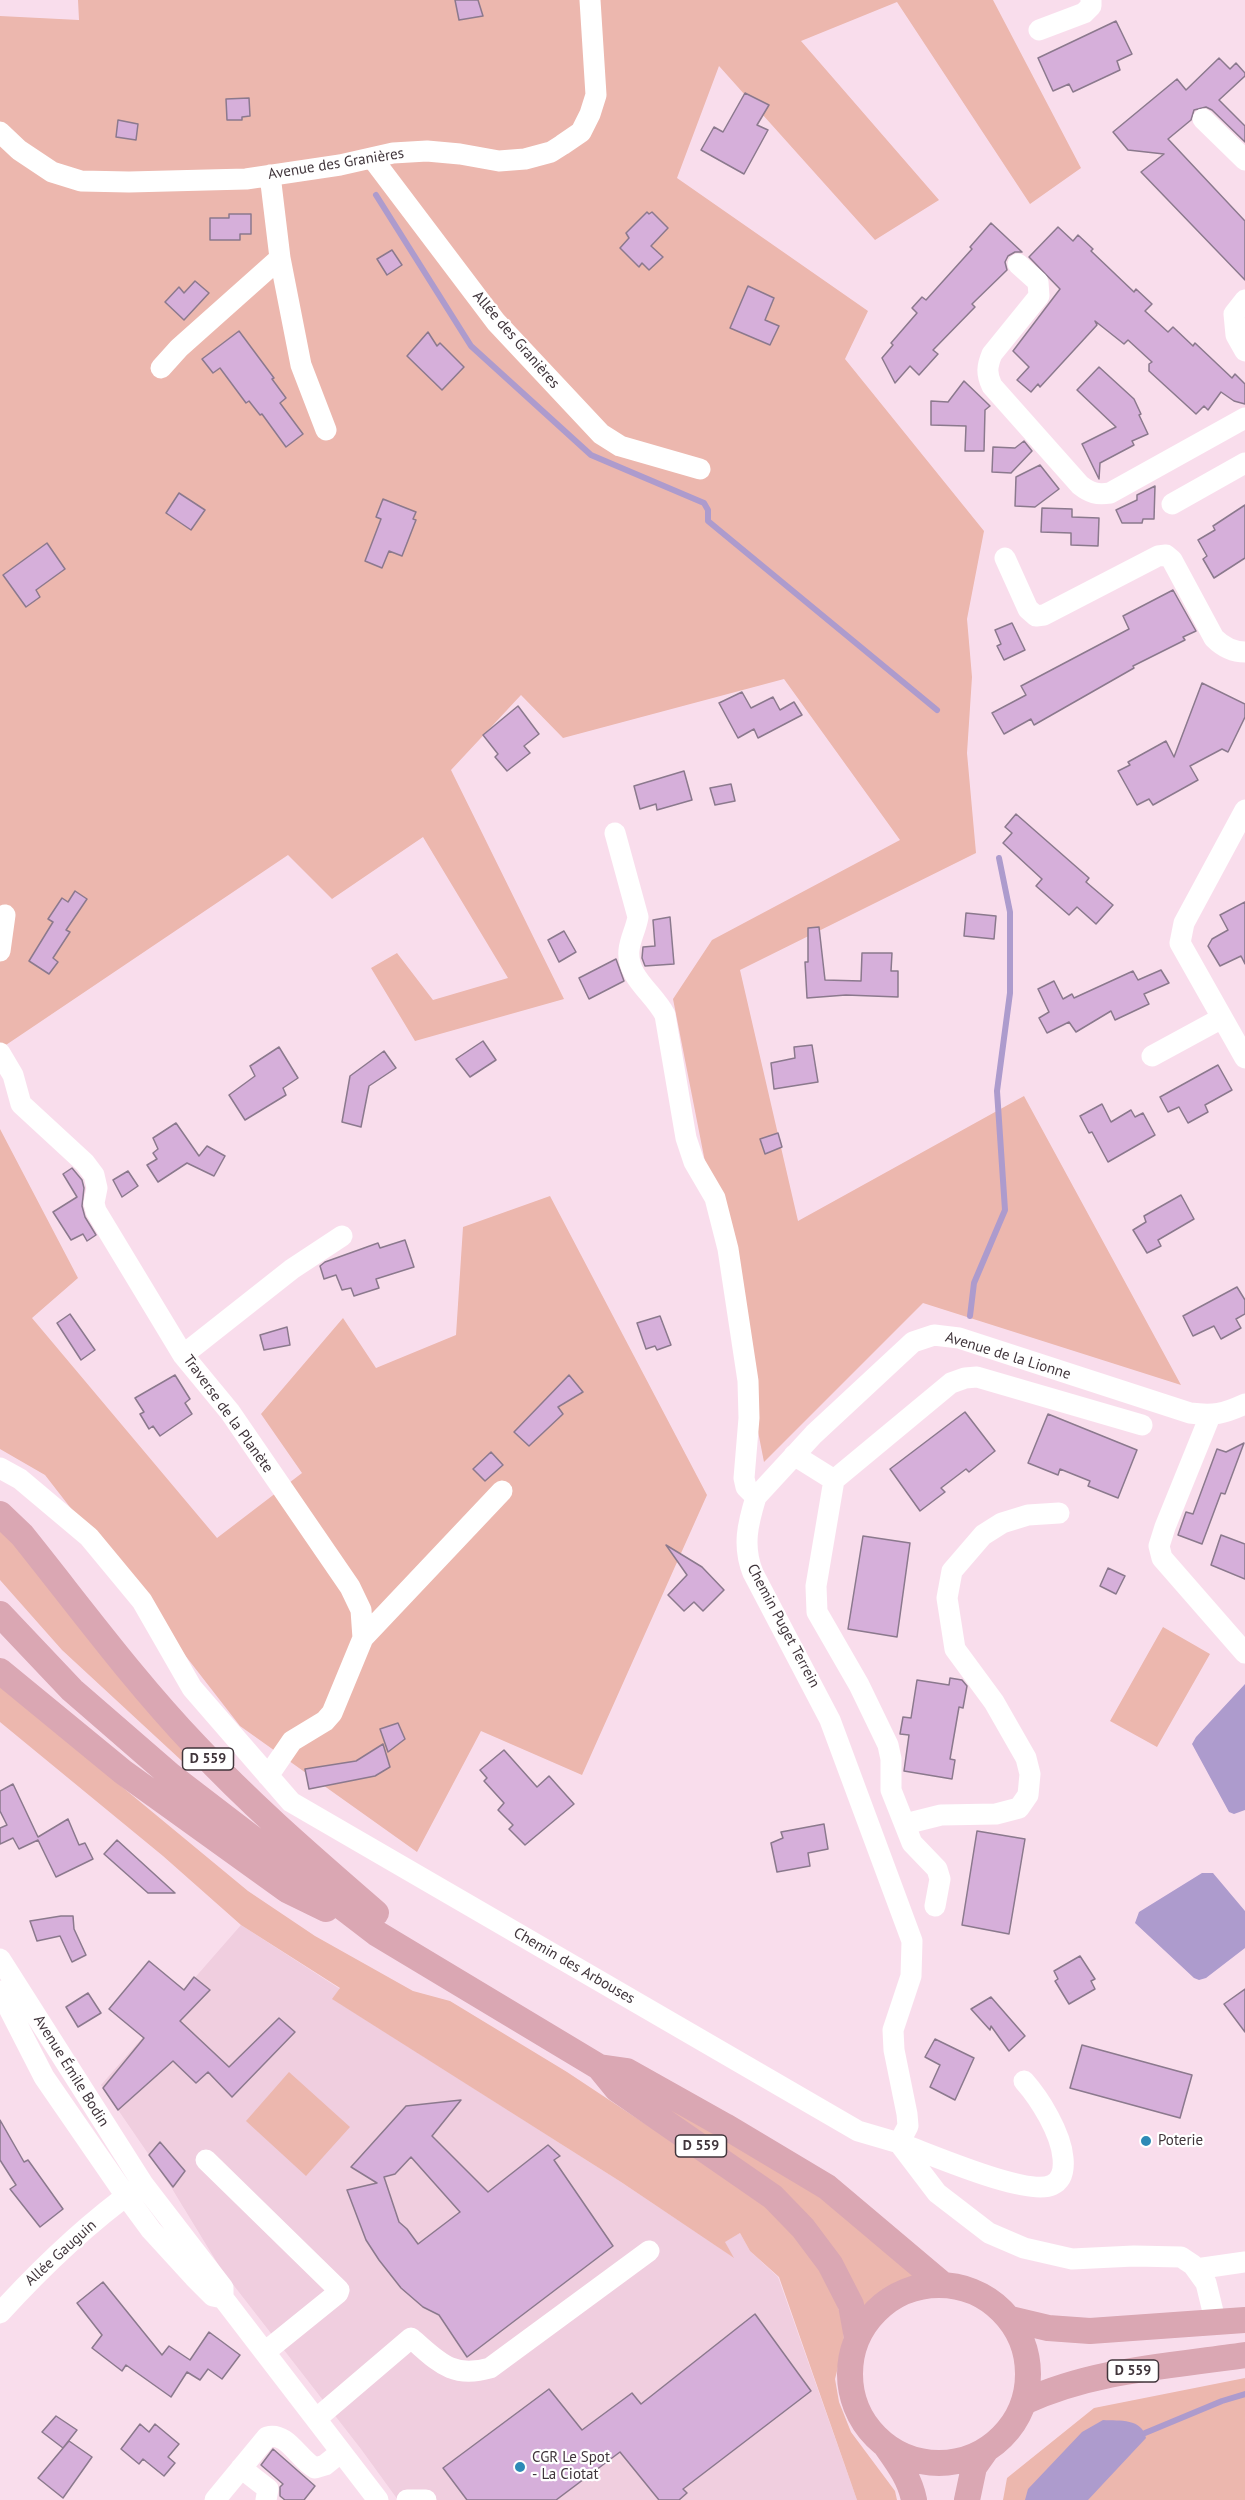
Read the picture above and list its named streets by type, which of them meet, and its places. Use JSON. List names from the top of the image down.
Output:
{
  "streets": {
    "main road": ["D 559"],
    "street": [
      "Avenue des Granières",
      "Allée des Granières",
      "Avenue de la Lionne",
      "Traverse de la Planète",
      "Chemin Puget Terrein",
      "Chemin des Arbouses",
      "Avenue Émile Bodin",
      "Allée Gauguin"
    ]
  },
  "crossings": [
    ["Avenue des Granières", "Allée des Granières"],
    ["Avenue de la Lionne", "Chemin Puget Terrein"],
    ["Traverse de la Planète", "Chemin des Arbouses"],
    ["Chemin Puget Terrein", "Chemin des Arbouses"],
    ["Avenue Émile Bodin", "Allée Gauguin"]
  ],
  "places": ["Poterie", "CGR Le Spot - La Ciotat"]
}
